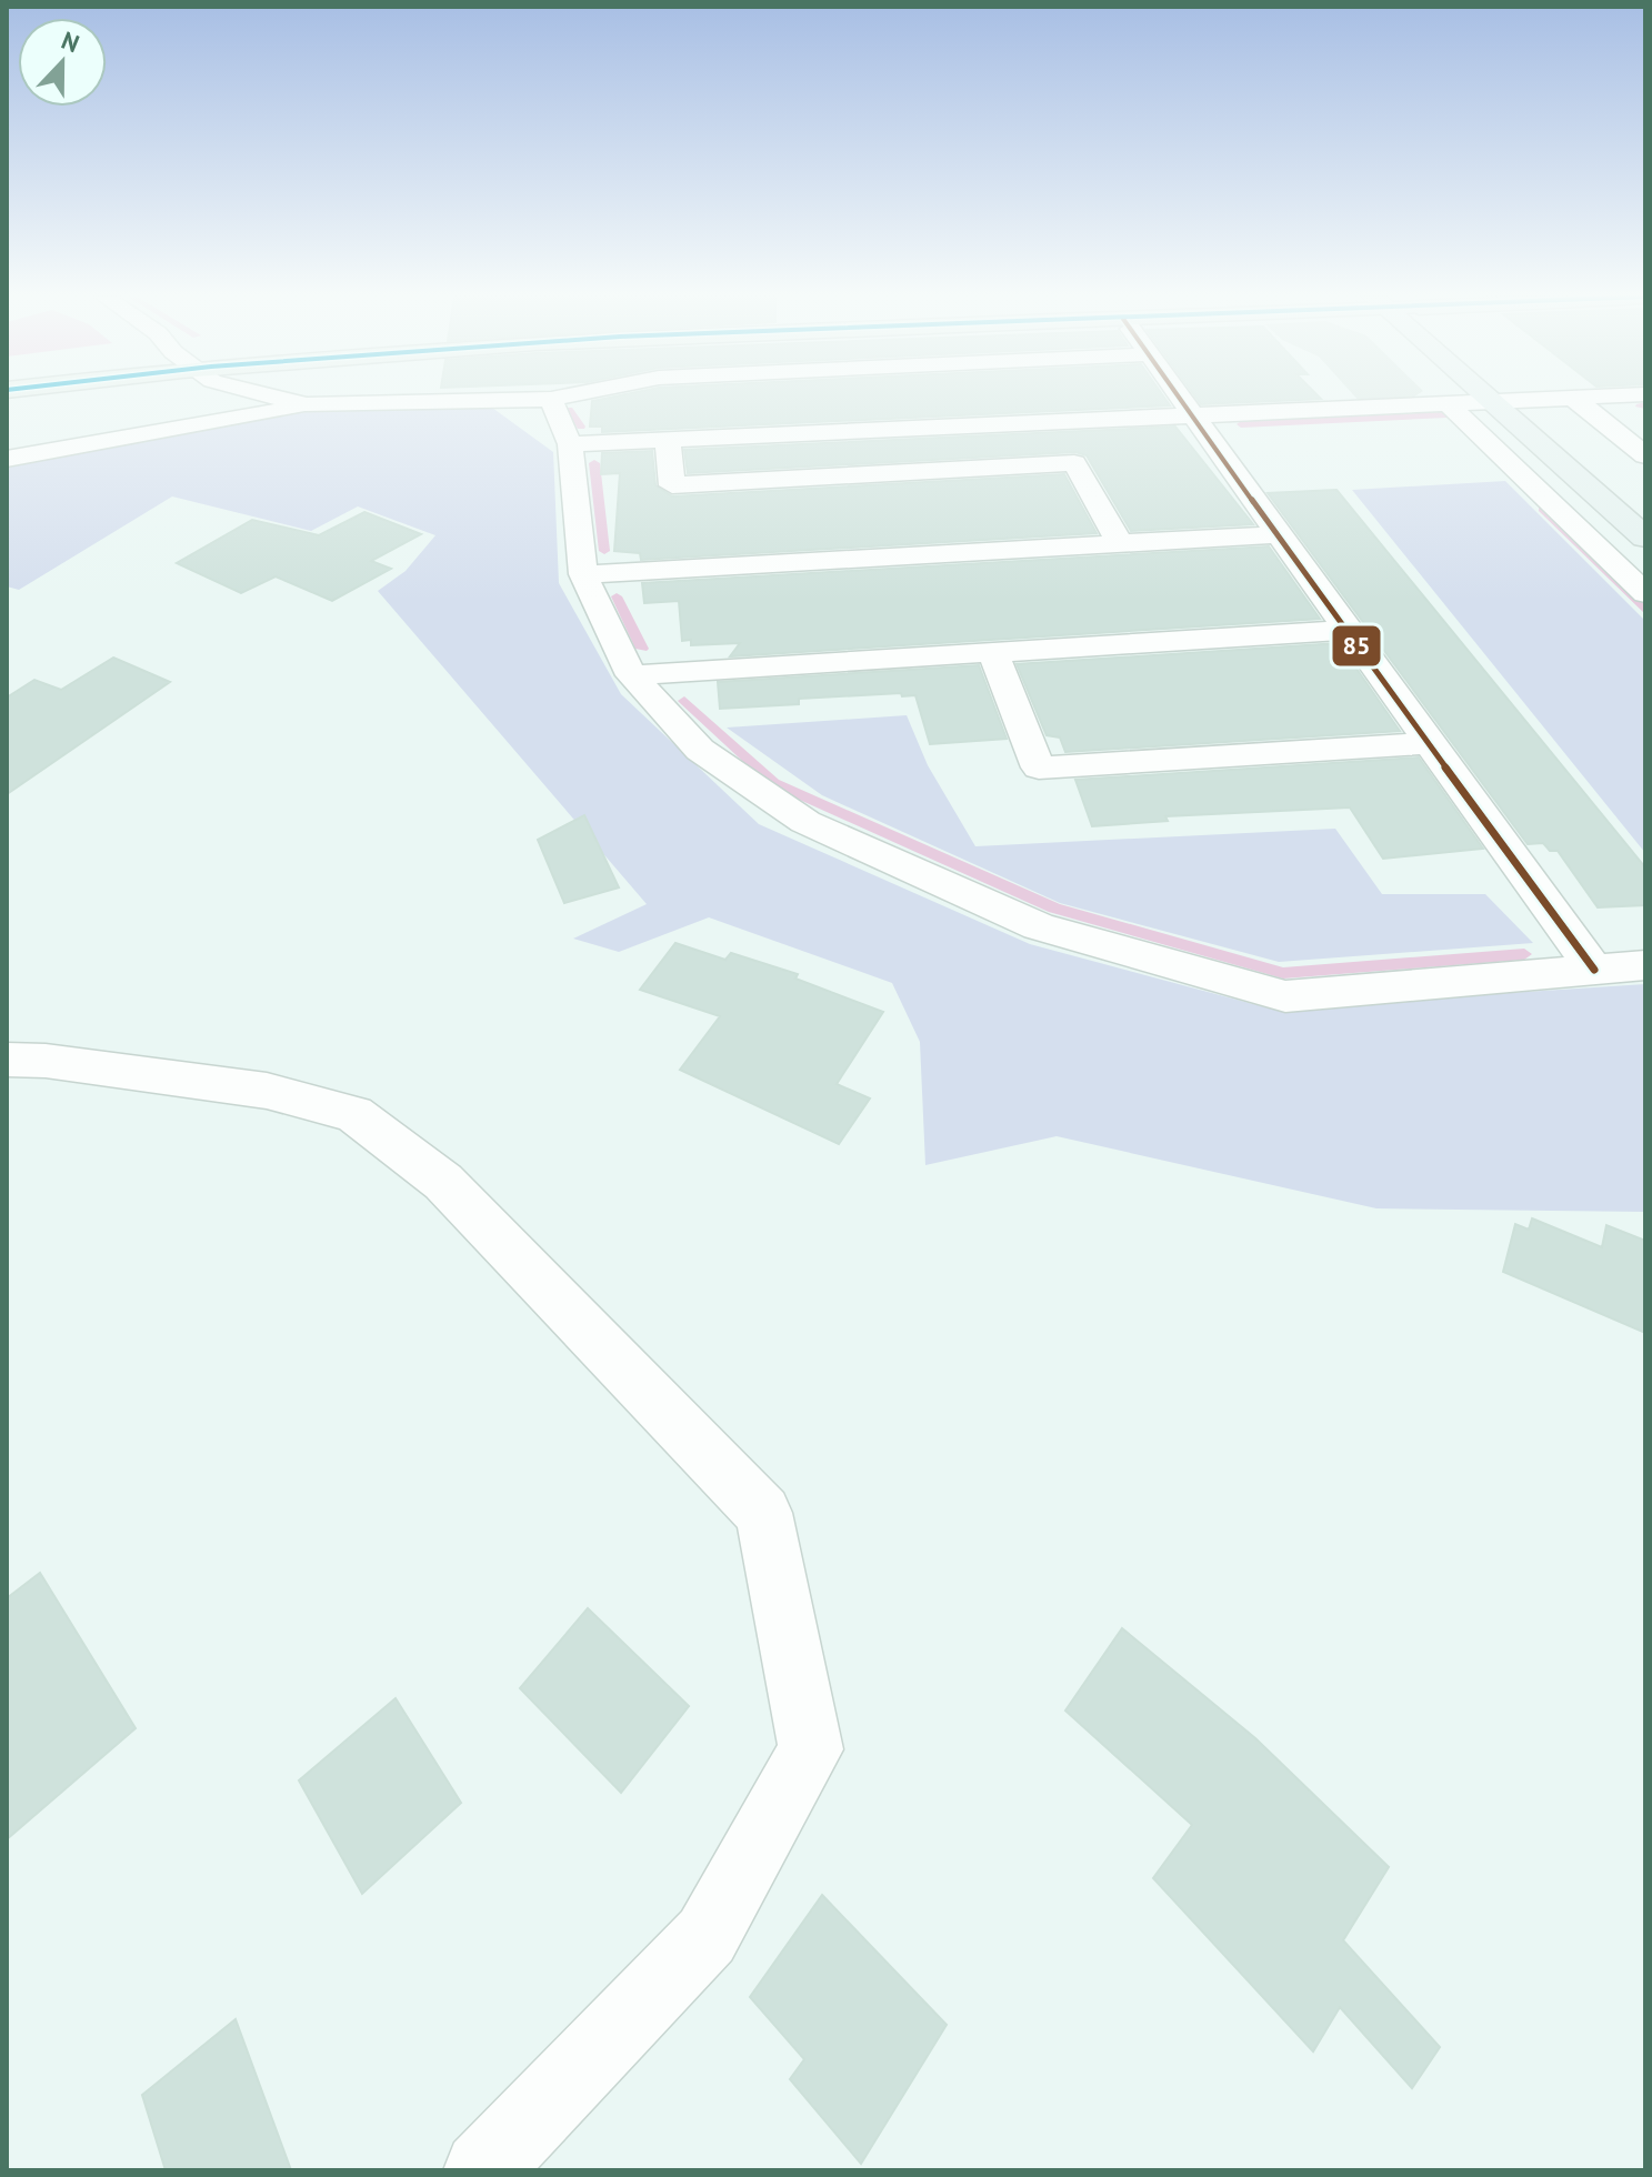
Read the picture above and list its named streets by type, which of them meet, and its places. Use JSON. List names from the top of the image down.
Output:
{
  "lines": ["transit line 85"],
  "north": "top"
}
